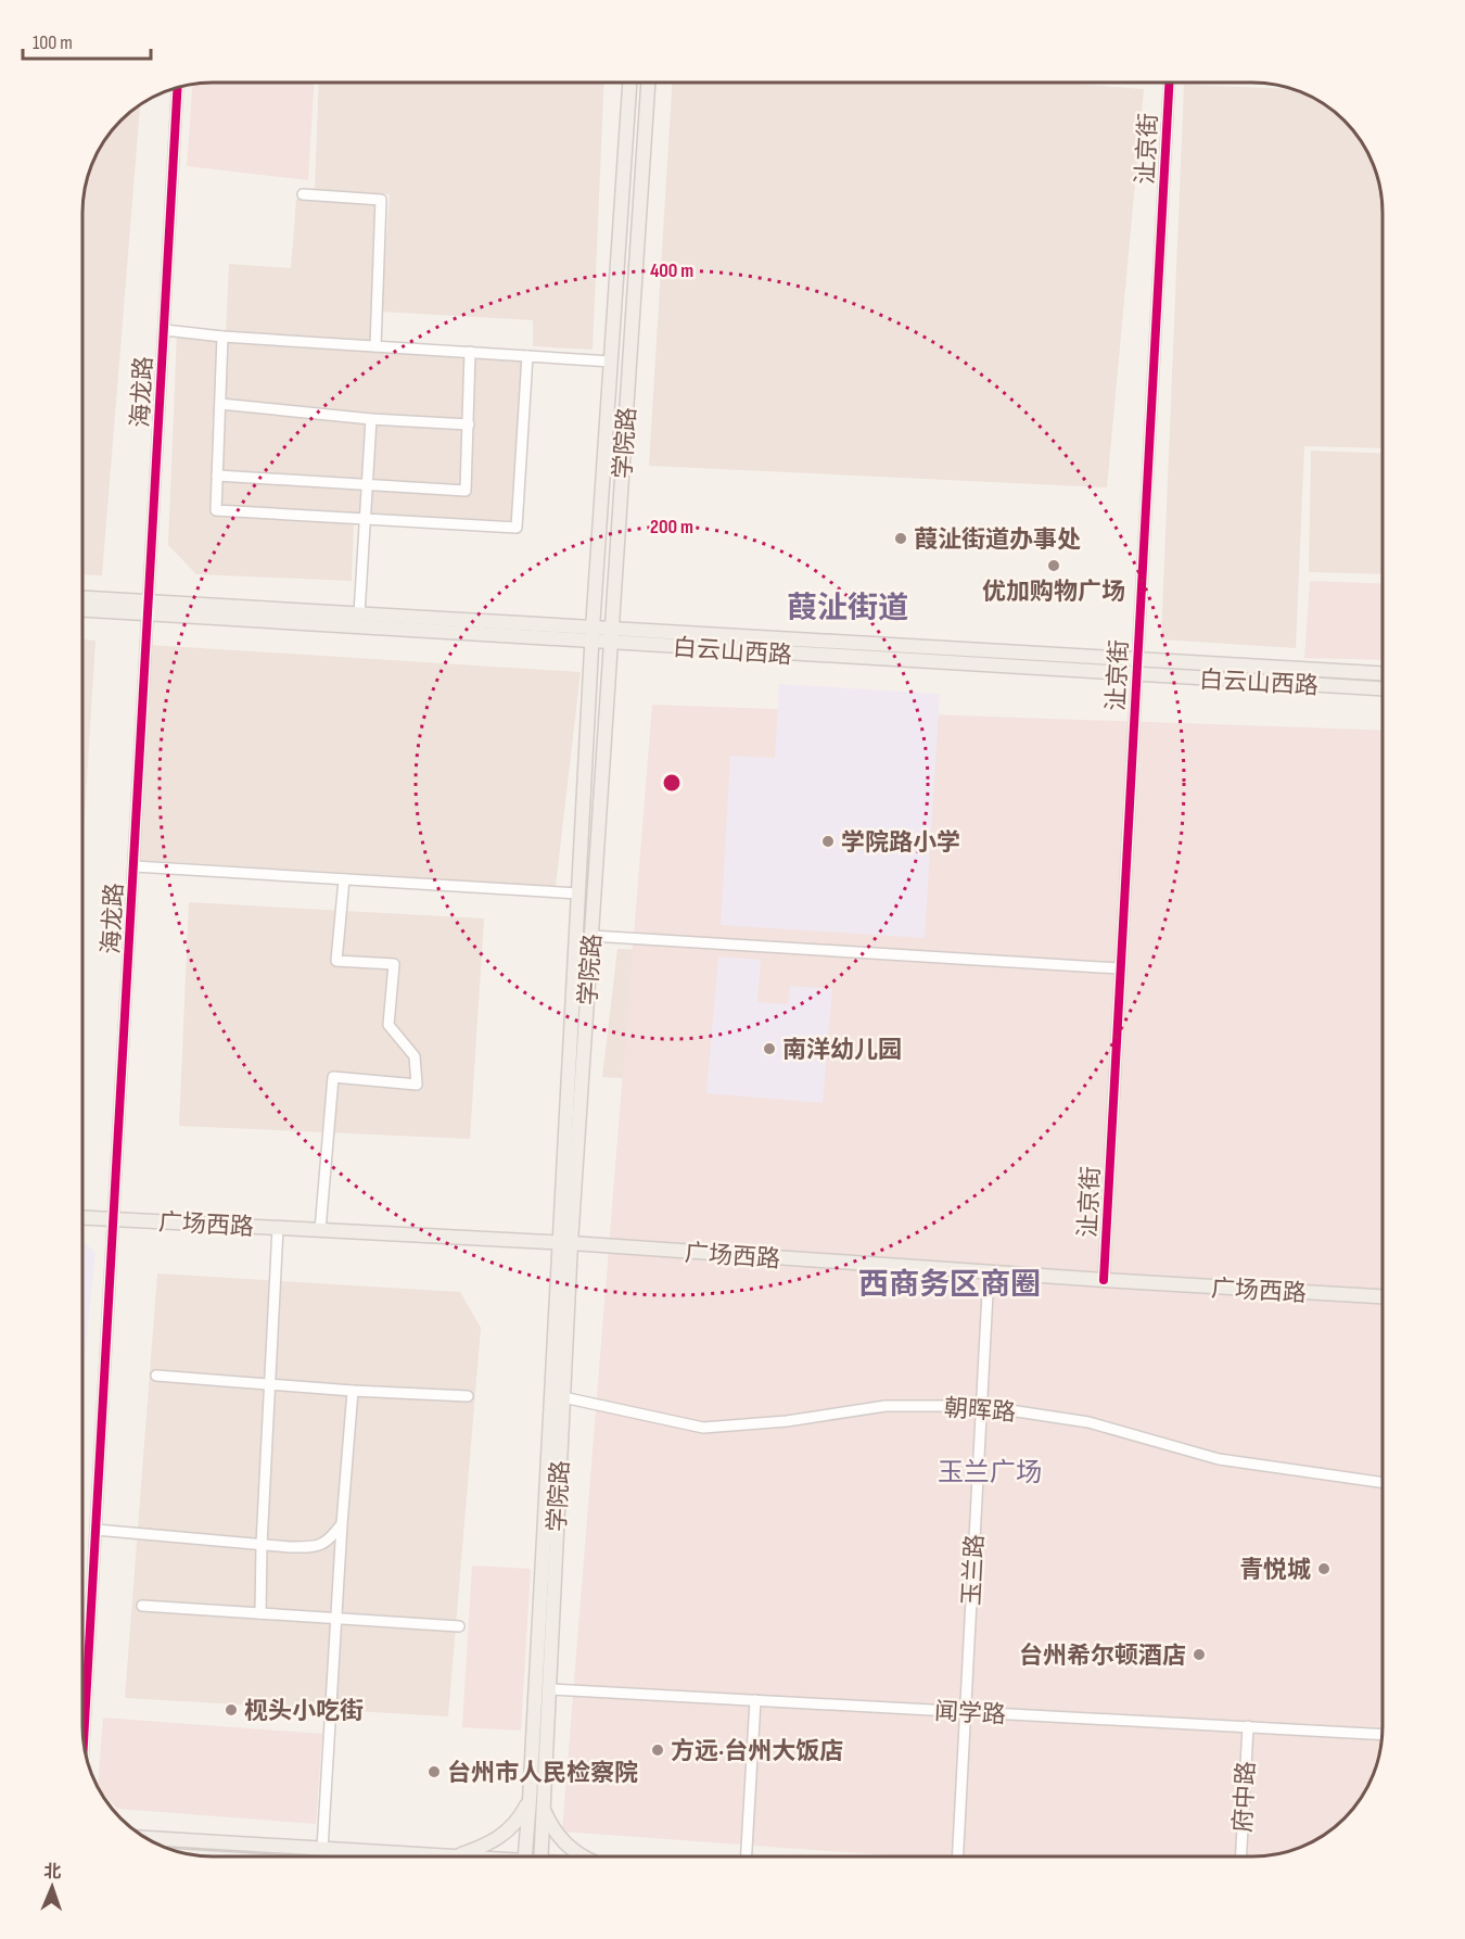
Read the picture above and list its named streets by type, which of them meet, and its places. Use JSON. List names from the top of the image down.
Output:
{
  "streets": {
    "main road": ["学院路", "白云山西路", "广场西路"],
    "street": [
      "沚京街",
      "海龙路",
      "朝晖路",
      "玉兰路",
      "闻学路",
      "府中路"
    ]
  },
  "crossings": [
    ["沚京街", "白云山西路"],
    ["沚京街", "广场西路"],
    ["海龙路", "白云山西路"],
    ["海龙路", "广场西路"],
    ["学院路", "白云山西路"],
    ["学院路", "广场西路"],
    ["学院路", "朝晖路"],
    ["学院路", "闻学路"],
    ["广场西路", "玉兰路"],
    ["朝晖路", "玉兰路"],
    ["玉兰路", "闻学路"],
    ["闻学路", "府中路"]
  ],
  "districts": ["葭沚街道", "西商务区商圈", "玉兰广场"],
  "places": [
    "葭沚街道办事处",
    "优加购物广场",
    "学院路小学",
    "南洋幼儿园",
    "青悦城",
    "台州希尔顿酒店",
    "枧头小吃街",
    "方远·台州大饭店",
    "台州市人民检察院"
  ],
  "scale_bar": "100 m",
  "north": "top",
  "rings": ["400 m", "200 m"]
}
